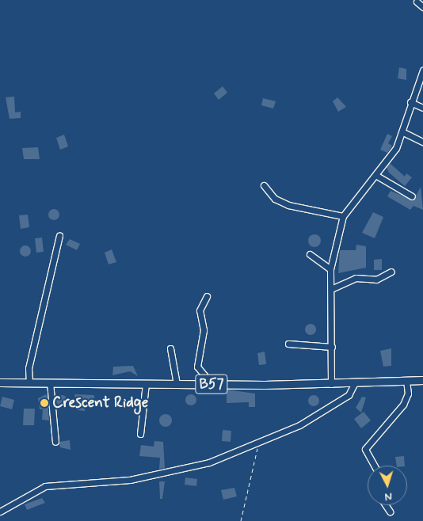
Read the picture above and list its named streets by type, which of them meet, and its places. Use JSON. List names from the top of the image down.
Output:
{
  "streets": {
    "main road": ["B57"]
  },
  "places": ["Crescent Ridge"],
  "north": "bottom"
}
